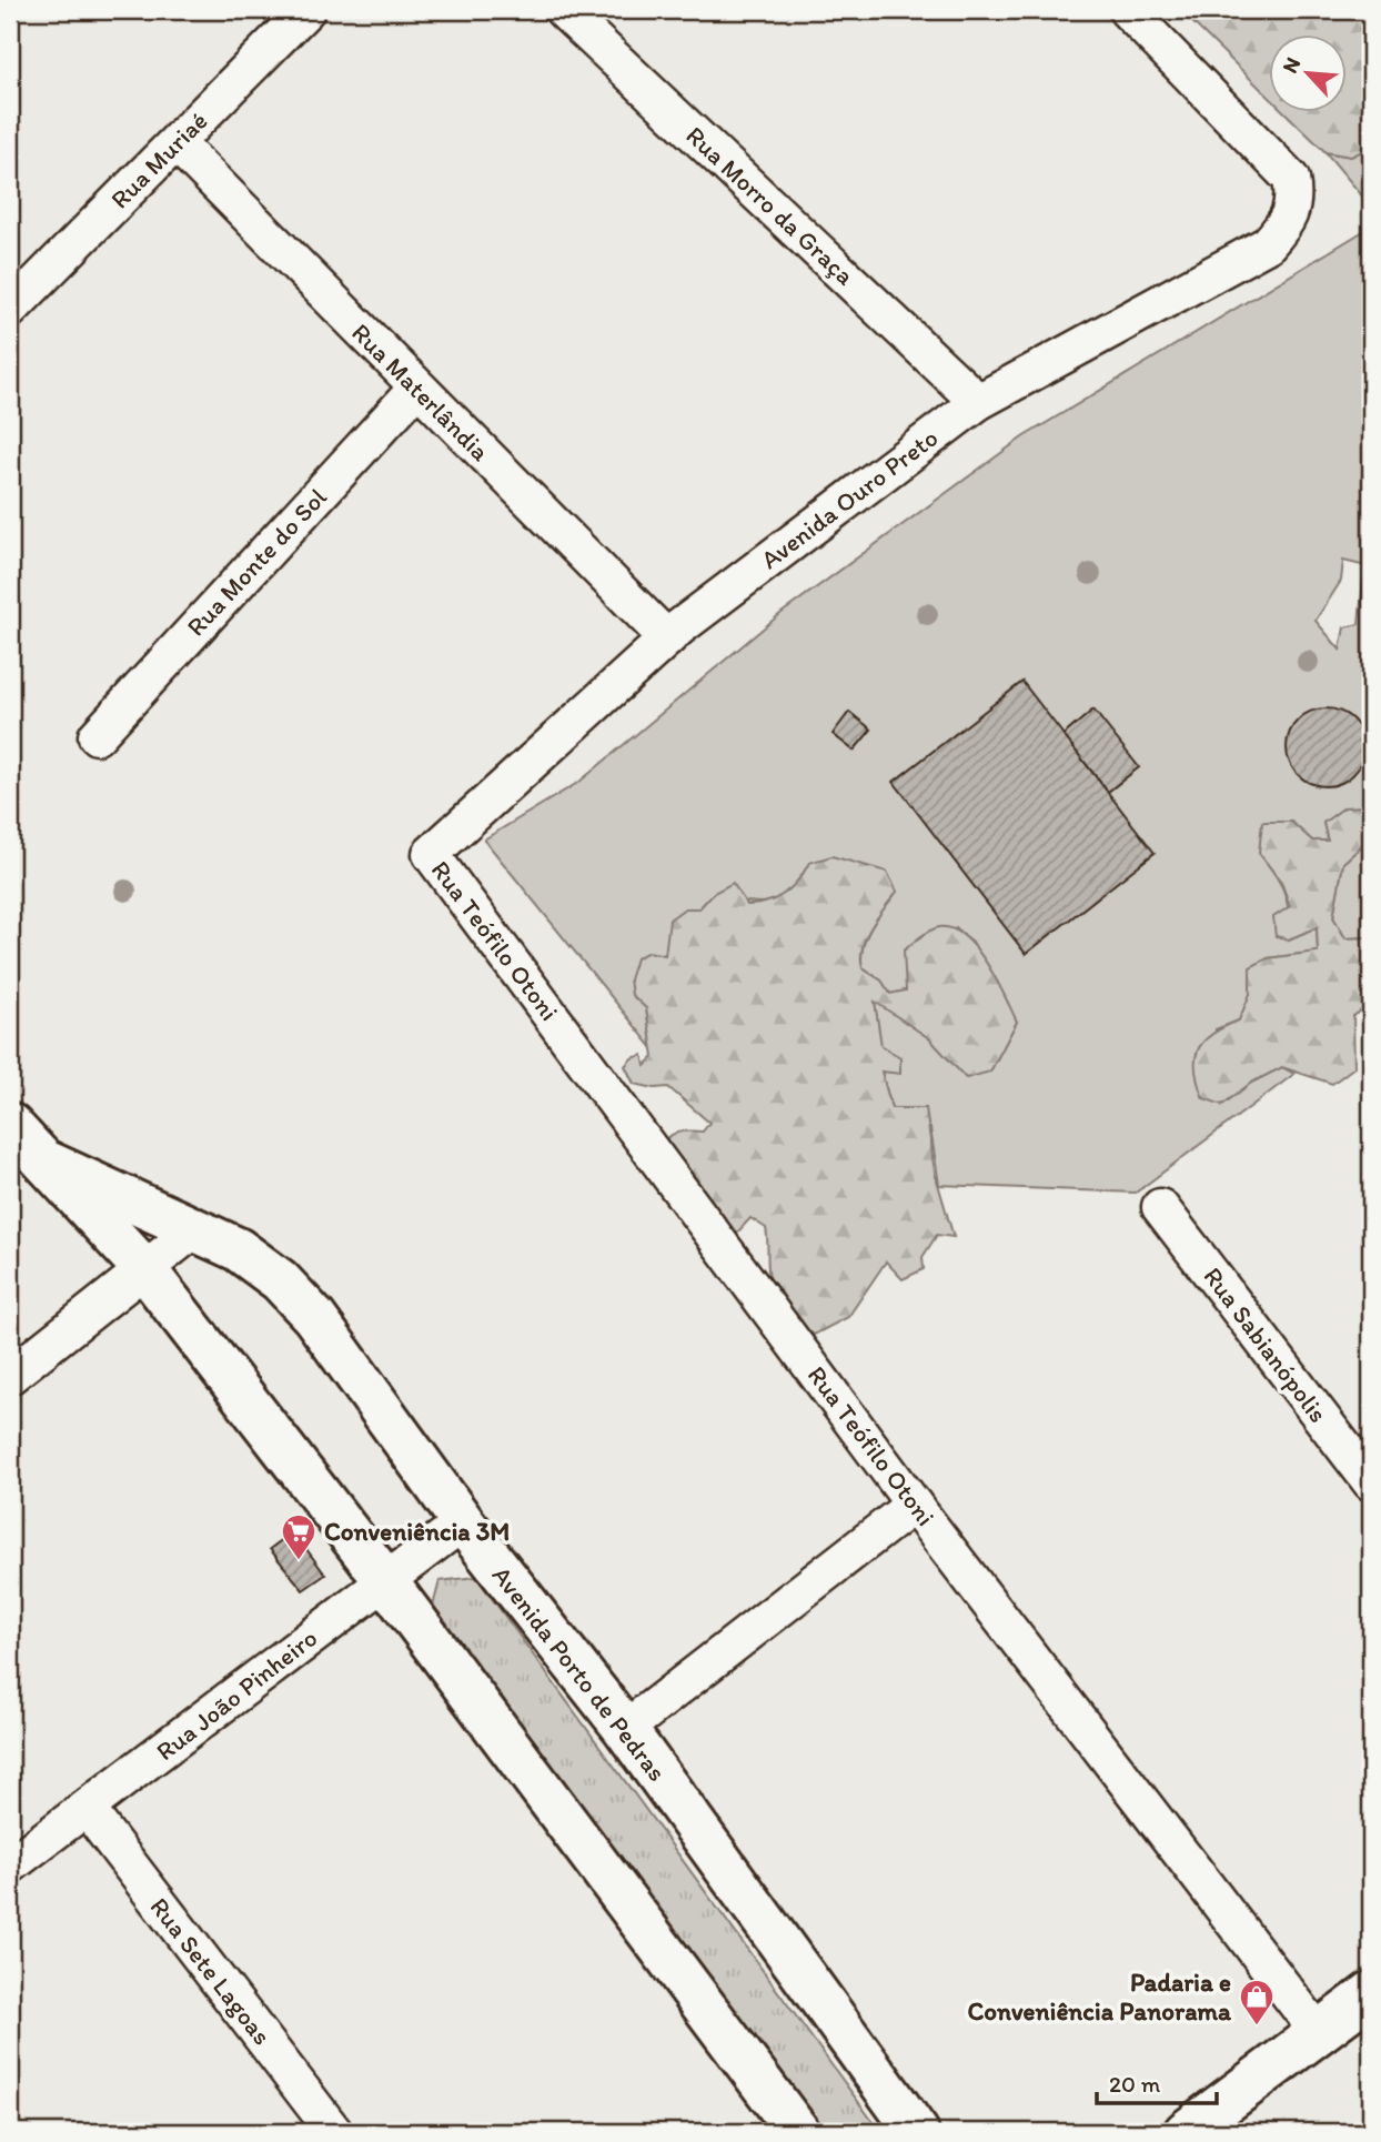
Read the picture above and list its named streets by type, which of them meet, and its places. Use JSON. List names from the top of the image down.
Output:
{
  "streets": {
    "main road": ["Avenida Porto de Pedras"],
    "street": [
      "Rua Muriaé",
      "Rua Morro da Graça",
      "Rua Materlândia",
      "Avenida Ouro Preto",
      "Rua Monte do Sol",
      "Rua Teófilo Otoni",
      "Rua Sabianópolis",
      "Rua João Pinheiro",
      "Rua Sete Lagoas"
    ]
  },
  "crossings": [
    ["Rua Muriaé", "Rua Materlândia"],
    ["Rua Morro da Graça", "Avenida Ouro Preto"],
    ["Rua Materlândia", "Avenida Ouro Preto"],
    ["Rua Materlândia", "Rua Monte do Sol"],
    ["Avenida Ouro Preto", "Rua Teófilo Otoni"],
    ["Avenida Porto de Pedras", "Rua João Pinheiro"],
    ["Rua João Pinheiro", "Rua Sete Lagoas"]
  ],
  "places": {
    "supermarket": ["Conveniência 3M"],
    "shop": ["Padaria e Conveniência Panorama"]
  },
  "scale_bar": "20 m",
  "north": "top left"
}
